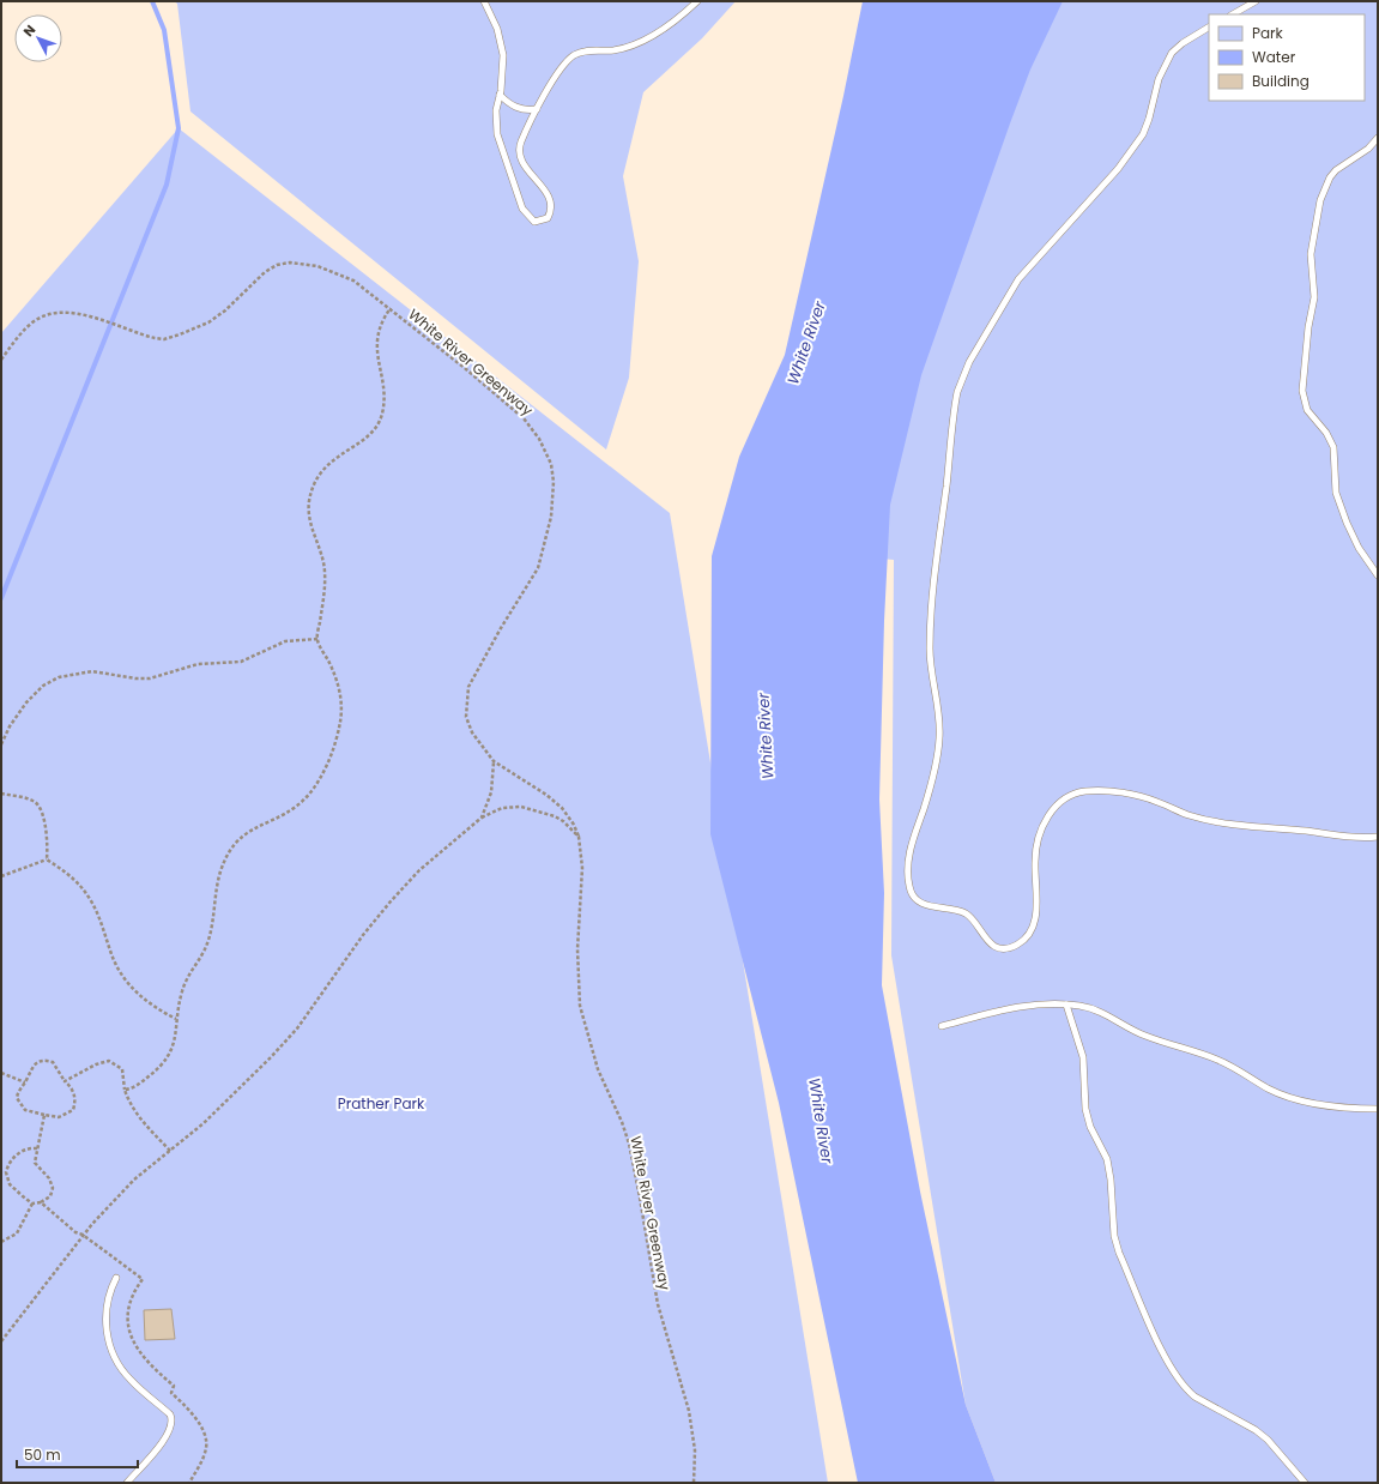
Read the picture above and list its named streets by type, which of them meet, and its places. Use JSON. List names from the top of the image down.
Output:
{
  "streets": {
    "path": ["White River Greenway"]
  },
  "water": ["White River"],
  "parks": ["Prather Park"],
  "legend": ["Park", "Water", "Building"],
  "scale_bar": "50 m",
  "north": "top left"
}
